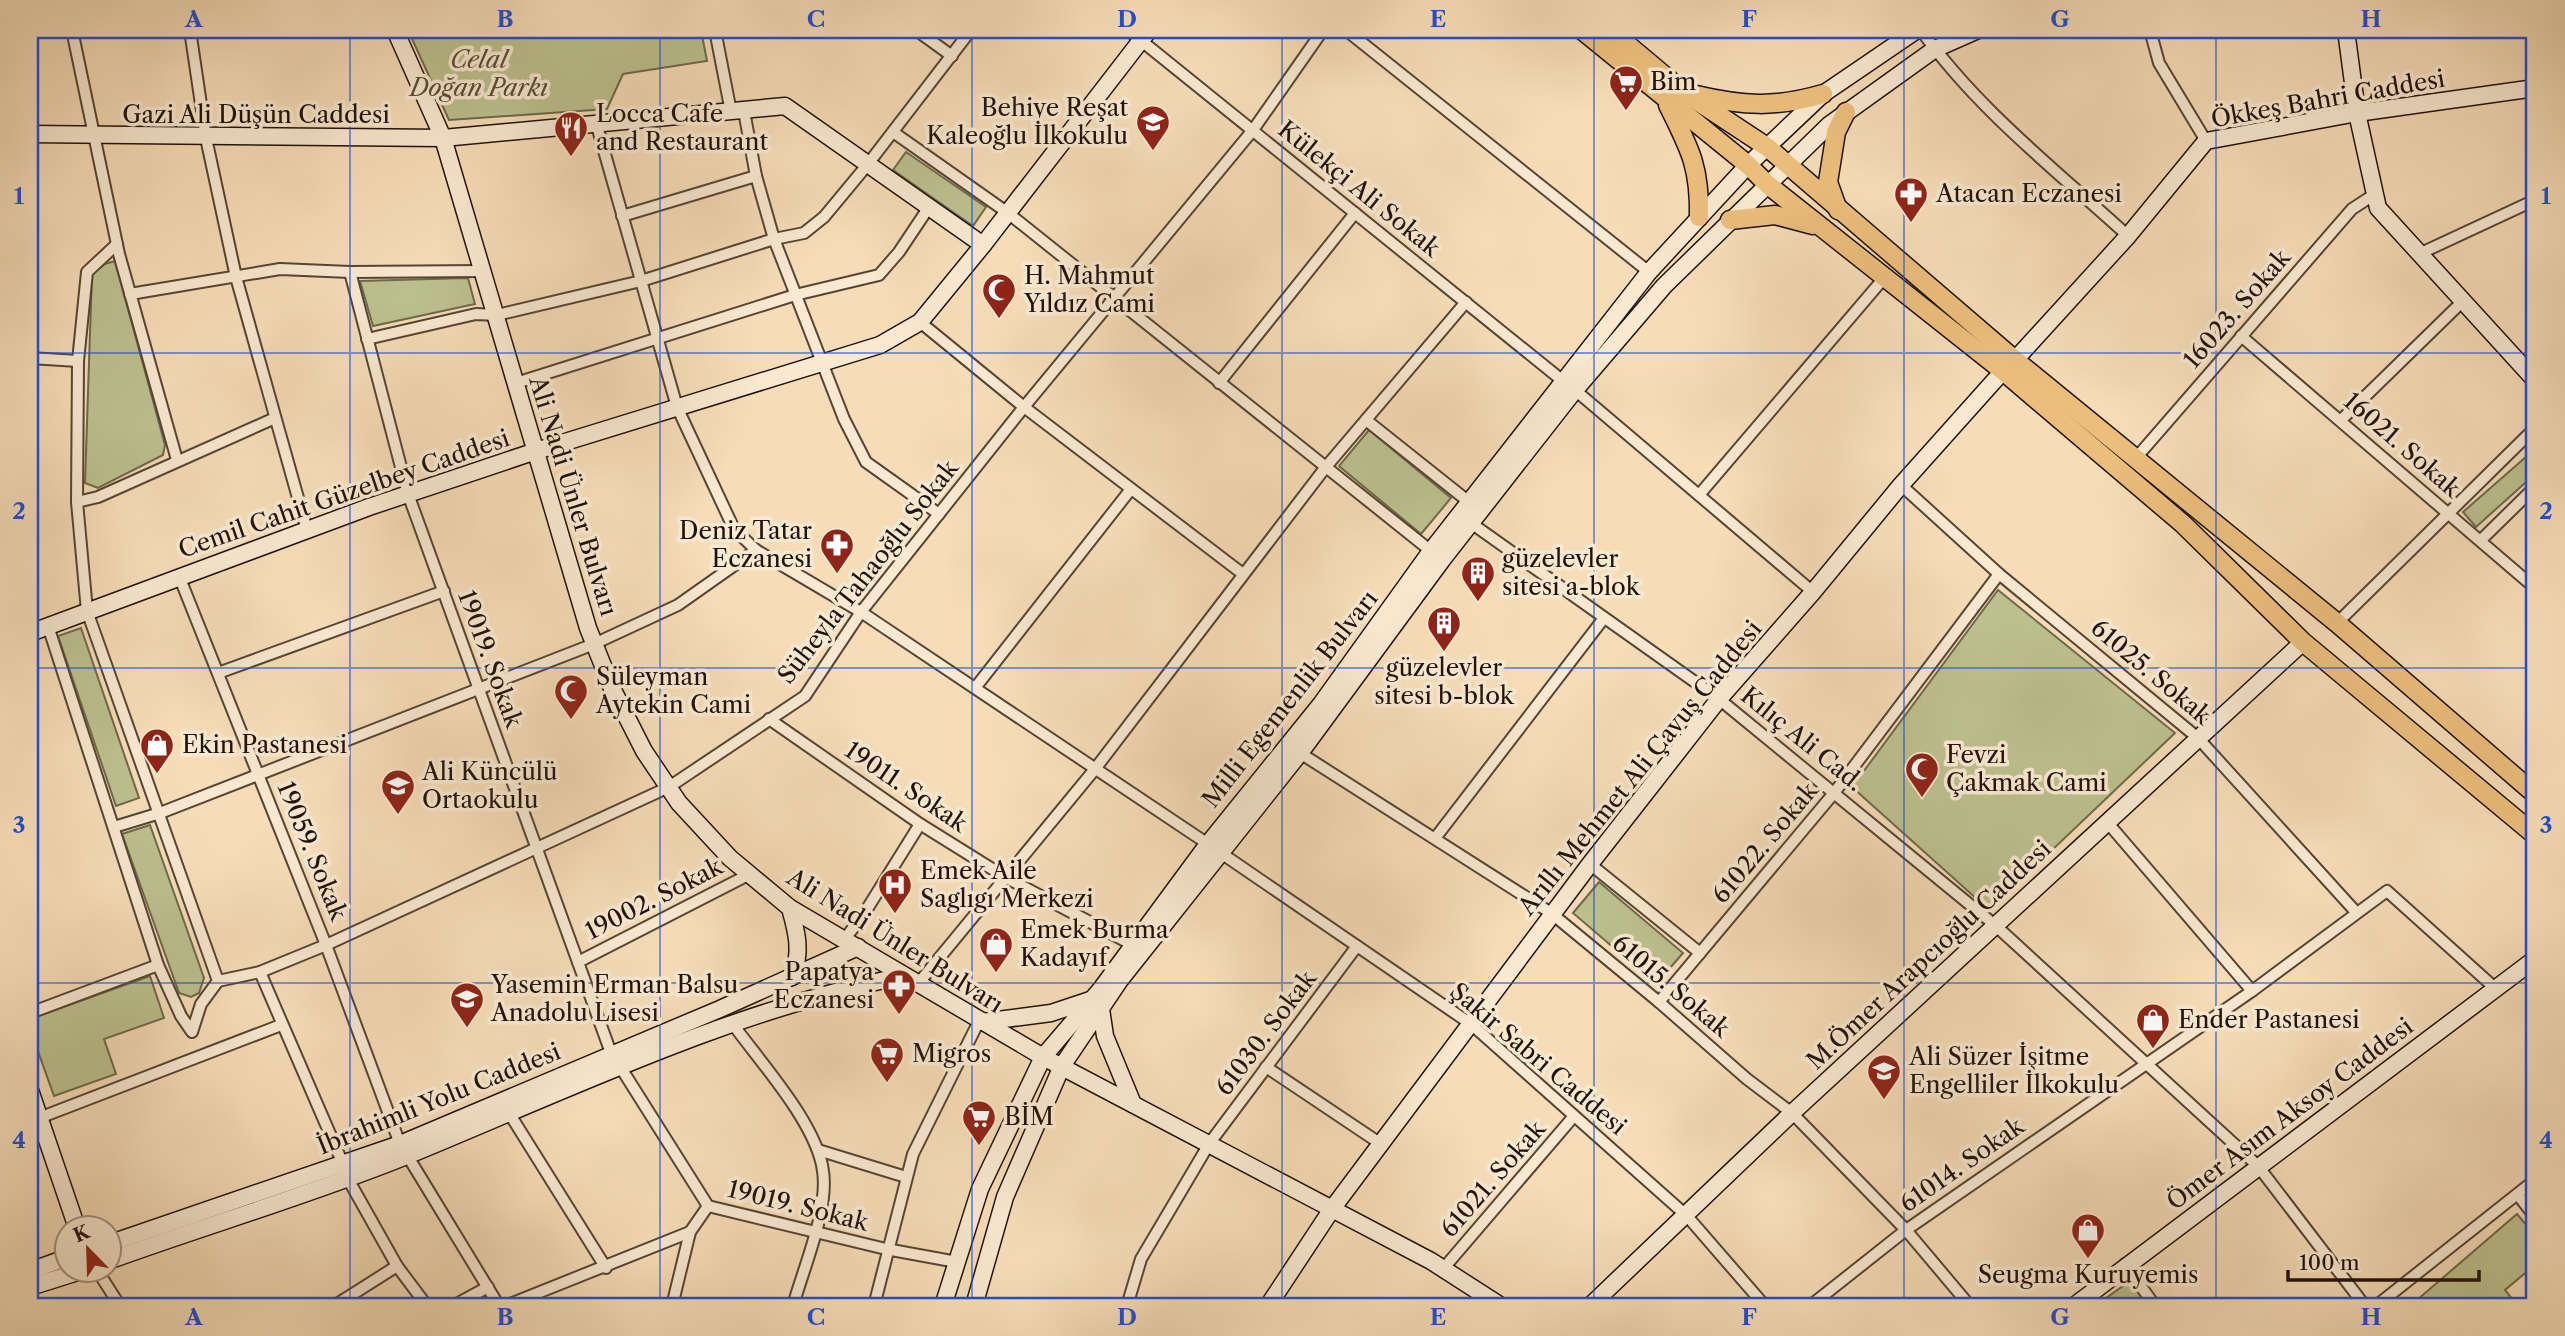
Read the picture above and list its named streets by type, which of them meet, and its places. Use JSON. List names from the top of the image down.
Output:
{
  "streets": {
    "street": [
      "Ökkeş Bahri Caddesi",
      "Gazi Ali Düşün Caddesi",
      "Külekçi Ali Sokak",
      "16023. Sokak",
      "16021. Sokak",
      "Cemil Cahit Güzelbey Caddesi",
      "Ali Nadi Ünler Bulvarı",
      "Süheyla Tahaoğlu Sokak",
      "19019. Sokak",
      "61025. Sokak",
      "Milli Egemenlik Bulvarı",
      "Kılıç Ali Cad.",
      "Arıllı Mehmet Ali Çavuş Caddesi",
      "19011. Sokak",
      "61022. Sokak",
      "19059. Sokak",
      "19002. Sokak",
      "M.Ömer Arapcıoğlu Caddesi",
      "61015. Sokak",
      "61030. Sokak",
      "Şakir Sabri Caddesi",
      "İbrahimli Yolu Caddesi",
      "Ömer Asım Aksoy Caddesi",
      "61014. Sokak",
      "61021. Sokak"
    ]
  },
  "crossings": [
    ["Ökkeş Bahri Caddesi", "Arıllı Mehmet Ali Çavuş Caddesi"],
    ["Gazi Ali Düşün Caddesi", "Cemil Cahit Güzelbey Caddesi"],
    ["Gazi Ali Düşün Caddesi", "Ali Nadi Ünler Bulvarı"],
    ["Gazi Ali Düşün Caddesi", "Şakir Sabri Caddesi"],
    ["Külekçi Ali Sokak", "Cemil Cahit Güzelbey Caddesi"],
    ["Külekçi Ali Sokak", "Süheyla Tahaoğlu Sokak"],
    ["Külekçi Ali Sokak", "Milli Egemenlik Bulvarı"],
    ["Külekçi Ali Sokak", "Arıllı Mehmet Ali Çavuş Caddesi"],
    ["16023. Sokak", "16021. Sokak"],
    ["Cemil Cahit Güzelbey Caddesi", "Ali Nadi Ünler Bulvarı"],
    ["Cemil Cahit Güzelbey Caddesi", "19019. Sokak"],
    ["Cemil Cahit Güzelbey Caddesi", "19059. Sokak"],
    ["Cemil Cahit Güzelbey Caddesi", "Şakir Sabri Caddesi"],
    ["Ali Nadi Ünler Bulvarı", "Süheyla Tahaoğlu Sokak"],
    ["Ali Nadi Ünler Bulvarı", "Milli Egemenlik Bulvarı"],
    ["Ali Nadi Ünler Bulvarı", "Arıllı Mehmet Ali Çavuş Caddesi"],
    ["Ali Nadi Ünler Bulvarı", "19002. Sokak"],
    ["Ali Nadi Ünler Bulvarı", "61030. Sokak"],
    ["Ali Nadi Ünler Bulvarı", "İbrahimli Yolu Caddesi"],
    ["Ali Nadi Ünler Bulvarı", "61021. Sokak"],
    ["Süheyla Tahaoğlu Sokak", "19019. Sokak"],
    ["Süheyla Tahaoğlu Sokak", "19011. Sokak"],
    ["Süheyla Tahaoğlu Sokak", "19059. Sokak"],
    ["Süheyla Tahaoğlu Sokak", "Şakir Sabri Caddesi"],
    ["19019. Sokak", "Milli Egemenlik Bulvarı"],
    ["19019. Sokak", "19002. Sokak"],
    ["19019. Sokak", "İbrahimli Yolu Caddesi"],
    ["61025. Sokak", "Arıllı Mehmet Ali Çavuş Caddesi"],
    ["61025. Sokak", "61022. Sokak"],
    ["61025. Sokak", "M.Ömer Arapcıoğlu Caddesi"],
    ["61025. Sokak", "61014. Sokak"],
    ["Milli Egemenlik Bulvarı", "Kılıç Ali Cad."],
    ["Milli Egemenlik Bulvarı", "19011. Sokak"],
    ["Milli Egemenlik Bulvarı", "61015. Sokak"],
    ["Milli Egemenlik Bulvarı", "Şakir Sabri Caddesi"],
    ["Kılıç Ali Cad.", "Arıllı Mehmet Ali Çavuş Caddesi"],
    ["Kılıç Ali Cad.", "61022. Sokak"],
    ["Kılıç Ali Cad.", "M.Ömer Arapcıoğlu Caddesi"],
    ["Kılıç Ali Cad.", "Ömer Asım Aksoy Caddesi"],
    ["Kılıç Ali Cad.", "61014. Sokak"],
    ["Arıllı Mehmet Ali Çavuş Caddesi", "61015. Sokak"],
    ["Arıllı Mehmet Ali Çavuş Caddesi", "Şakir Sabri Caddesi"],
    ["61022. Sokak", "61015. Sokak"],
    ["19059. Sokak", "İbrahimli Yolu Caddesi"],
    ["M.Ömer Arapcıoğlu Caddesi", "61015. Sokak"],
    ["M.Ömer Arapcıoğlu Caddesi", "Şakir Sabri Caddesi"],
    ["61015. Sokak", "61014. Sokak"],
    ["61030. Sokak", "Şakir Sabri Caddesi"],
    ["Şakir Sabri Caddesi", "61021. Sokak"],
    ["Ömer Asım Aksoy Caddesi", "61014. Sokak"]
  ],
  "parks": ["Celal Doğan Parkı"],
  "places": {
    "supermarket": ["Bim", "Migros", "BİM"],
    "school or university": [
      "Behiye Reşat Kaleoğlu İlkokulu",
      "Ali Küncülü Ortaokulu",
      "Yasemin Erman Balsu Anadolu Lisesi",
      "Ali Süzer İşitme Engelliler İlkokulu"
    ],
    "restaurant": ["Locca Cafe and Restaurant"],
    "pharmacy": ["Atacan Eczanesi", "Deniz Tatar Eczanesi", "Papatya Eczanesi"],
    "mosque": ["H. Mahmut Yıldız Cami", "Süleyman Aytekin Cami", "Fevzi Çakmak Cami"],
    "building": ["güzelevler sitesi a-blok", "güzelevler sitesi b-blok"],
    "shop": [
      "Ekin Pastanesi",
      "Emek Burma Kadayıf",
      "Ender Pastanesi",
      "Seugma Kuruyemis"
    ],
    "hospital": ["Emek Aile Saglıgı Merkezi"]
  },
  "scale_bar": "100 m",
  "north": "top left",
  "grid": {
    "columns": [
      "A",
      "B",
      "C",
      "D",
      "E",
      "F",
      "G",
      "H"
    ],
    "rows": [
      "1",
      "2",
      "3",
      "4"
    ]
  }
}
